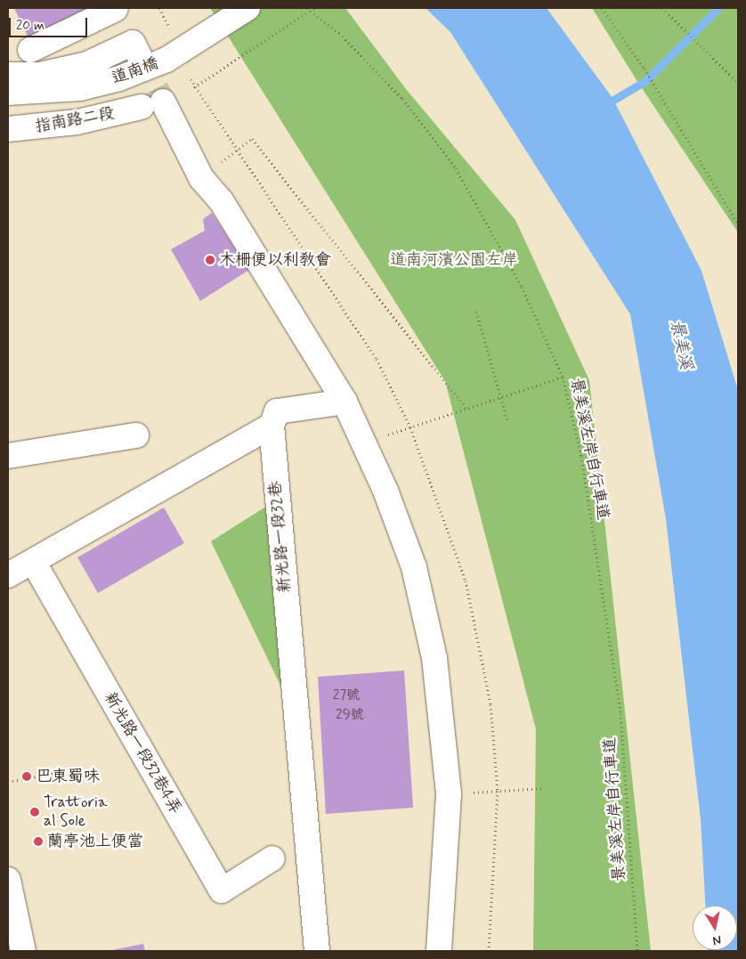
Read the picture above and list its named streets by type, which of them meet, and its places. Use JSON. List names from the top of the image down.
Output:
{
  "streets": {
    "street": [
      "道南橋",
      "指南路二段",
      "新光路一段32巷",
      "新光路一段32巷4弄"
    ],
    "path": ["景美溪左岸自行車道"]
  },
  "water": ["景美溪"],
  "parks": ["道南河濱公園左岸"],
  "places": [
    "木柵便以利教會",
    "巴東蜀味",
    "Trattoria al Sole",
    "蘭亭池上便當"
  ],
  "house_numbers": ["27號", "29號"],
  "scale_bar": "20 m",
  "north": "bottom"
}
